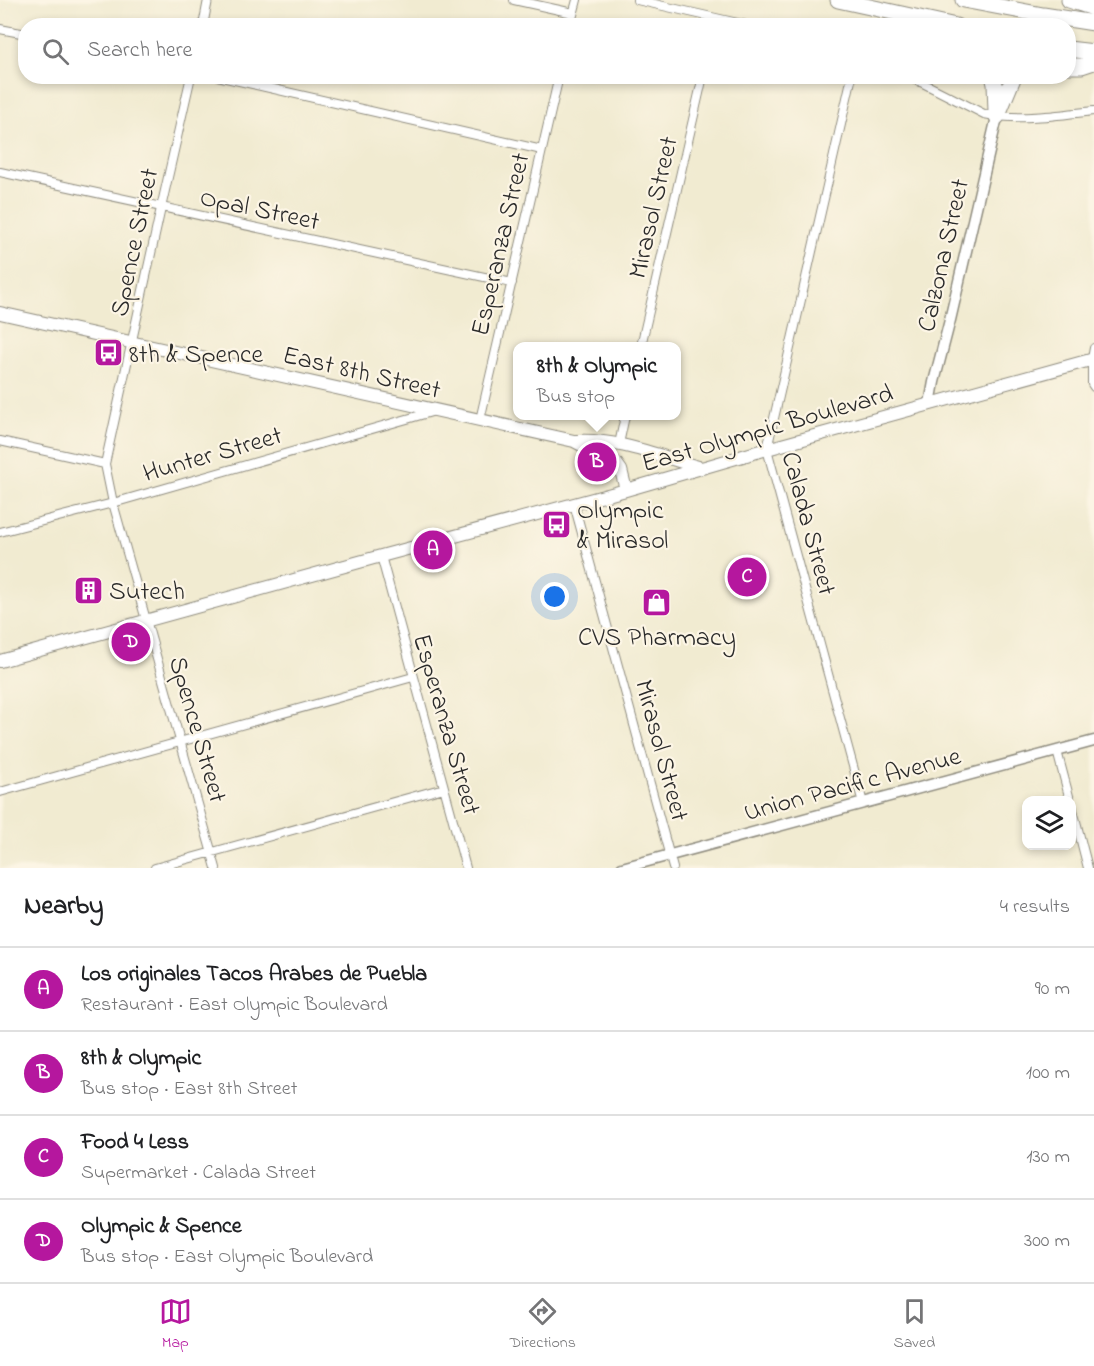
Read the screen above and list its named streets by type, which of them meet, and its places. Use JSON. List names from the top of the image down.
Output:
{
  "streets": {
    "main road": ["East 8th Street", "East Olympic Boulevard"],
    "street": [
      "Mirasol Street",
      "Opal Street",
      "Spence Street",
      "Esperanza Street",
      "Calzona Street",
      "Hunter Street",
      "Calada Street",
      "Union Pacific Avenue"
    ]
  },
  "crossings": [
    ["Mirasol Street", "East Olympic Boulevard"],
    ["Mirasol Street", "Union Pacific Avenue"],
    ["Opal Street", "Spence Street"],
    ["Opal Street", "Esperanza Street"],
    ["Spence Street", "East 8th Street"],
    ["Spence Street", "East Olympic Boulevard"],
    ["Spence Street", "Hunter Street"],
    ["Esperanza Street", "East 8th Street"],
    ["Esperanza Street", "East Olympic Boulevard"],
    ["Calzona Street", "East Olympic Boulevard"],
    ["East 8th Street", "East Olympic Boulevard"],
    ["East 8th Street", "Hunter Street"],
    ["East Olympic Boulevard", "Calada Street"],
    ["Calada Street", "Union Pacific Avenue"]
  ],
  "places": {
    "bus stop": ["8th & Spence", "Olympic & Mirasol"],
    "building": ["Sutech"],
    "shop": ["CVS Pharmacy"]
  },
  "page": {
    "search": "Search here",
    "popup": ["8th & Olympic", "Bus stop"],
    "pins": [
      "B",
      "A",
      "C",
      "D"
    ],
    "heading": ["Nearby", "4 results"],
    "list": [
      {
        "mark": "A",
        "name": "Los originales Tacos Arabes de Puebla",
        "note": "Restaurant · East Olympic Boulevard",
        "value": "90 m"
      },
      {
        "mark": "B",
        "name": "8th & Olympic",
        "note": "Bus stop · East 8th Street",
        "value": "100 m"
      },
      {
        "mark": "C",
        "name": "Food 4 Less",
        "note": "Supermarket · Calada Street",
        "value": "130 m"
      },
      {
        "mark": "D",
        "name": "Olympic & Spence",
        "note": "Bus stop · East Olympic Boulevard",
        "value": "300 m"
      }
    ],
    "nav": ["Map", "Directions", "Saved"]
  }
}
